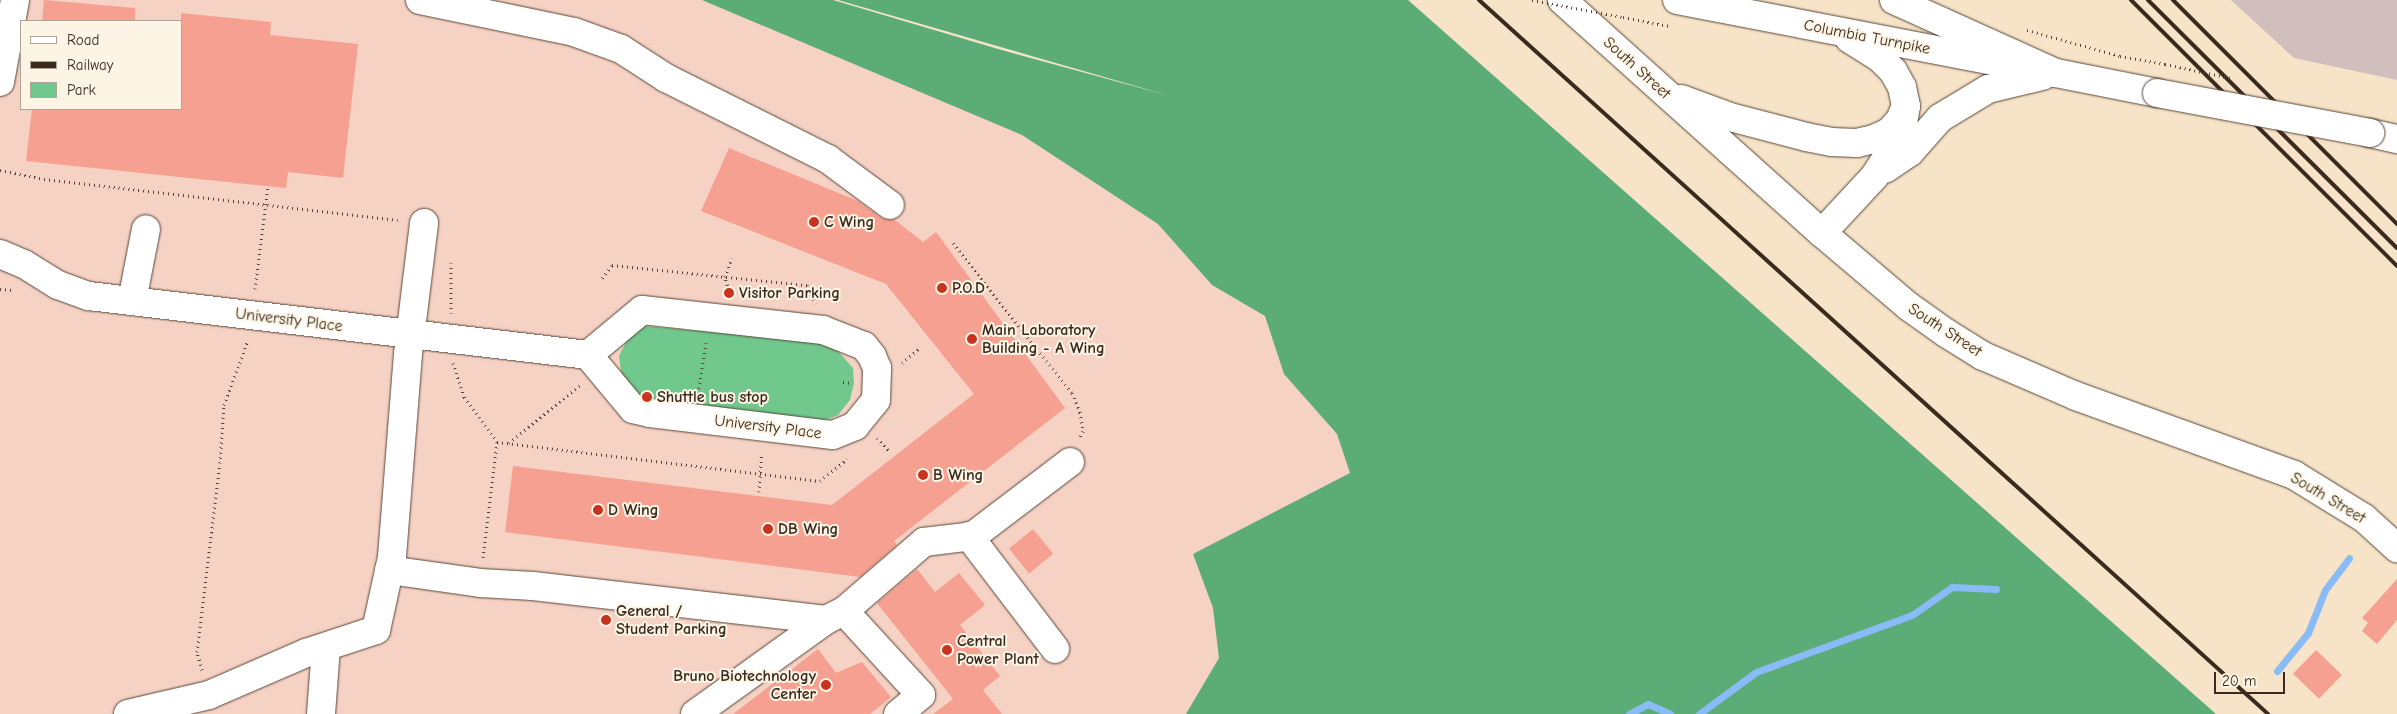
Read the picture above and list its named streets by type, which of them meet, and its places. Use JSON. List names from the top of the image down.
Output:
{
  "streets": {
    "main road": ["Columbia Turnpike", "South Street", "University Place"]
  },
  "places": [
    "C Wing",
    "P.O.D",
    "Visitor Parking",
    "Main Laboratory Building - A Wing",
    "Shuttle bus stop",
    "B Wing",
    "D Wing",
    "DB Wing",
    "General / Student Parking",
    "Central Power Plant",
    "Bruno Biotechnology Center"
  ],
  "legend": ["Road", "Railway", "Park"],
  "scale_bar": "20 m"
}
